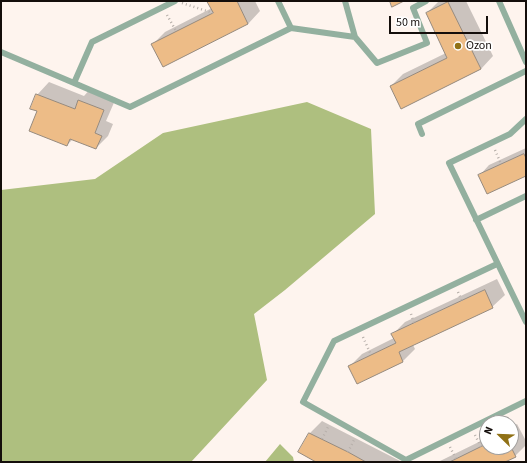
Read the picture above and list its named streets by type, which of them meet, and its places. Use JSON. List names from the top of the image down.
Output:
{
  "places": ["Ozon"],
  "scale_bar": "50 m",
  "north": "top left"
}
